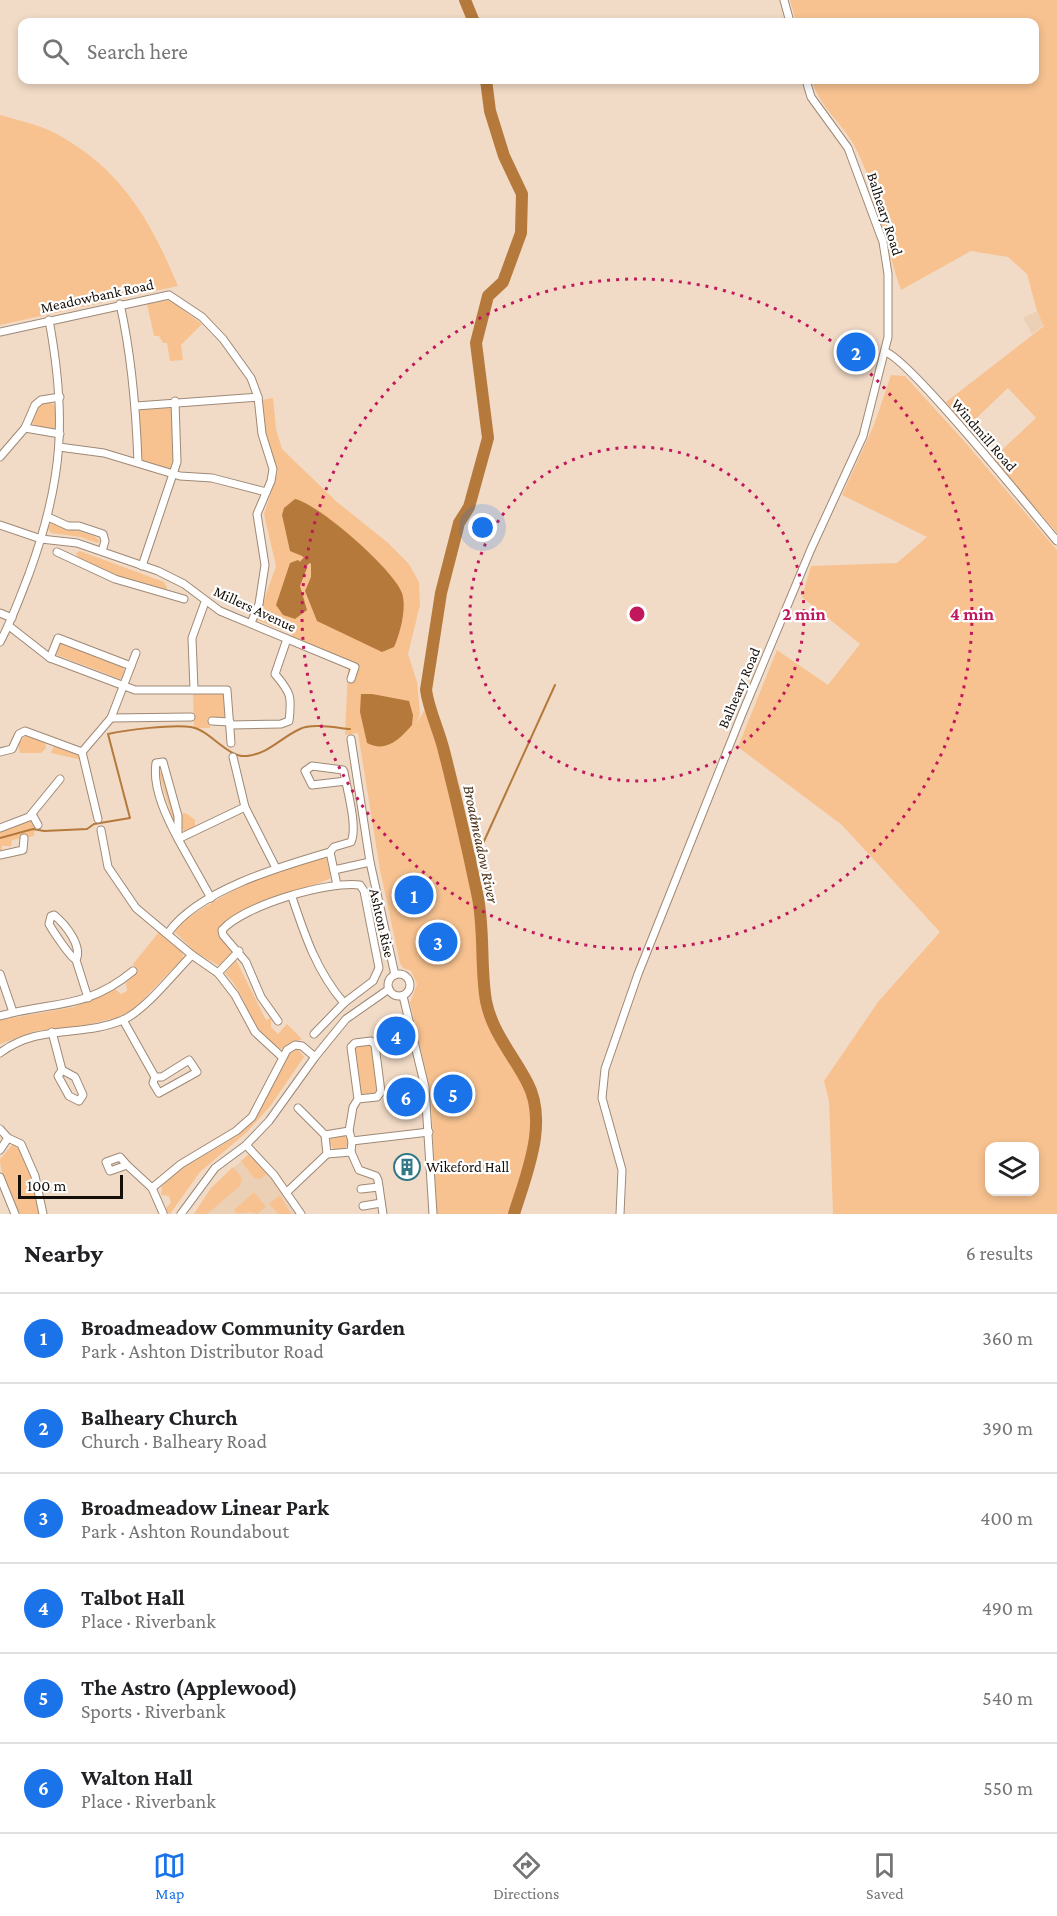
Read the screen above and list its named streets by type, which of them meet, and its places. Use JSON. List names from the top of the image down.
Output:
{
  "streets": {
    "street": [
      "Balheary Road",
      "Meadowbank Road",
      "Windmill Road",
      "Millers Avenue",
      "Ashton Rise"
    ]
  },
  "crossings": [
    ["Balheary Road", "Windmill Road"],
    ["Meadowbank Road", "Millers Avenue"]
  ],
  "water": ["Broadmeadow River"],
  "places": {
    "building": ["Wikeford Hall"]
  },
  "scale_bar": "100 m",
  "page": {
    "search": "Search here",
    "pins": [
      "2",
      "1",
      "3",
      "4",
      "5",
      "6"
    ],
    "scale": "100 m",
    "heading": ["Nearby", "6 results"],
    "list": [
      {
        "mark": "1",
        "name": "Broadmeadow Community Garden",
        "note": "Park · Ashton Distributor Road",
        "value": "360 m"
      },
      {
        "mark": "2",
        "name": "Balheary Church",
        "note": "Church · Balheary Road",
        "value": "390 m"
      },
      {
        "mark": "3",
        "name": "Broadmeadow Linear Park",
        "note": "Park · Ashton Roundabout",
        "value": "400 m"
      },
      {
        "mark": "4",
        "name": "Talbot Hall",
        "note": "Place · Riverbank",
        "value": "490 m"
      },
      {
        "mark": "5",
        "name": "The Astro (Applewood)",
        "note": "Sports · Riverbank",
        "value": "540 m"
      },
      {
        "mark": "6",
        "name": "Walton Hall",
        "note": "Place · Riverbank",
        "value": "550 m"
      }
    ],
    "nav": ["Map", "Directions", "Saved"]
  },
  "rings": ["2 min", "4 min"]
}
